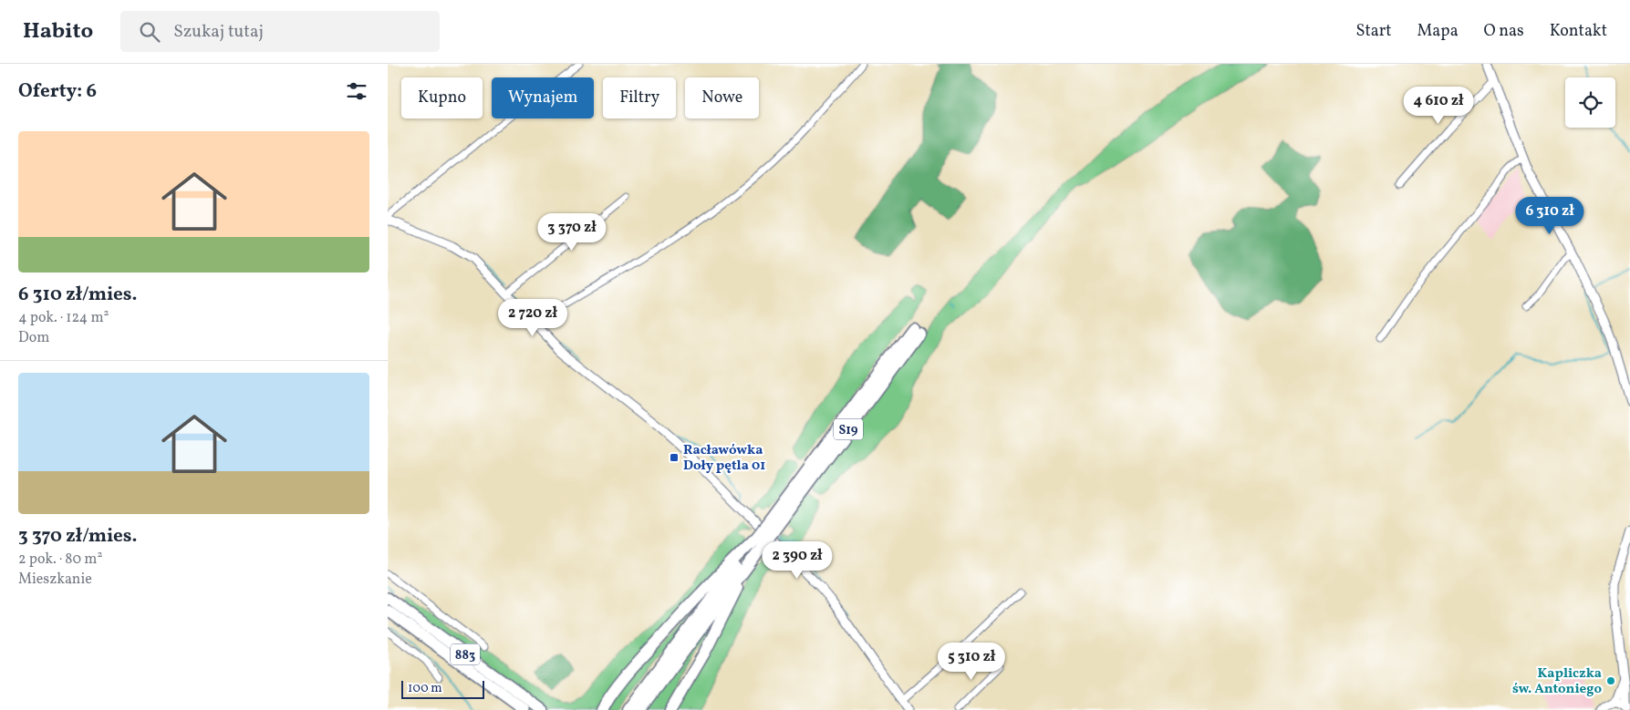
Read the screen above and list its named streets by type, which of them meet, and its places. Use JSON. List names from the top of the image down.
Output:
{
  "streets": {
    "highway": ["S19", "883"]
  },
  "places": {
    "transit": ["Racławówka Doły pętla 01"],
    "other": ["Kapliczka św. Antoniego"]
  },
  "scale_bar": "100 m",
  "page": {
    "header": "Habito",
    "search": "Szukaj tutaj",
    "nav": [
      "Start",
      "Mapa",
      "O nas",
      "Kontakt"
    ],
    "heading": "Oferty: 6",
    "chip": [
      "Kupno",
      "Wynajem",
      "Filtry",
      "Nowe"
    ],
    "price": [
      "4 610 zł",
      "6 310 zł",
      "3 370 zł",
      "2 720 zł",
      "2 390 zł",
      "5 310 zł"
    ],
    "list": [
      {
        "name": "6 310 zł/mies.",
        "note": "4 pok. · 124 m² · Dom"
      },
      {
        "name": "3 370 zł/mies.",
        "note": "2 pok. · 80 m² · Mieszkanie"
      }
    ],
    "scale": "100 m"
  }
}
